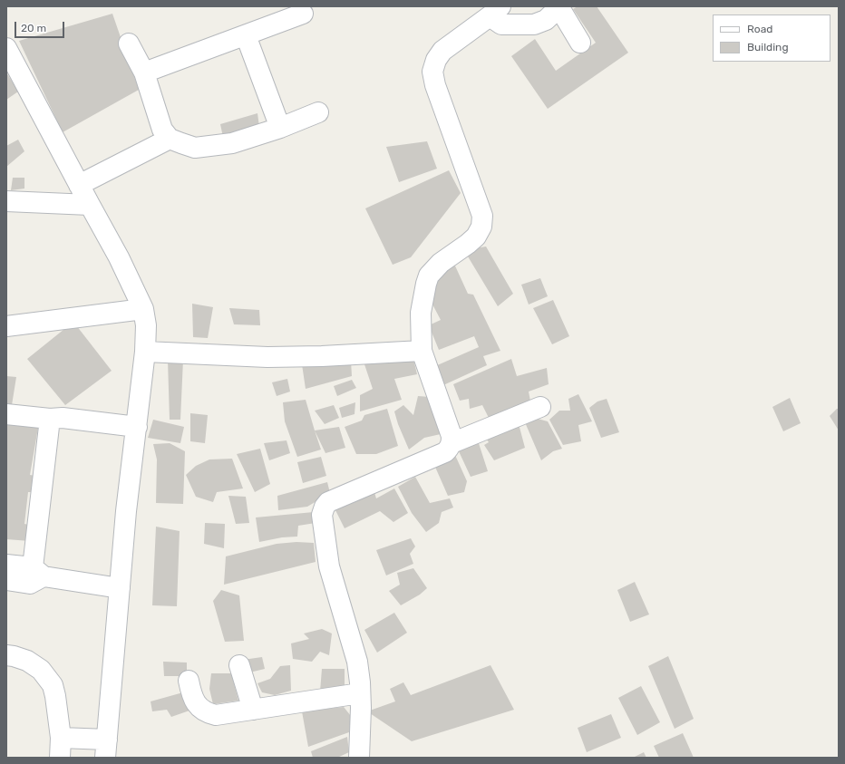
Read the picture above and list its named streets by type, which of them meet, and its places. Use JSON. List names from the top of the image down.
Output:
{
  "legend": ["Road", "Building"],
  "scale_bar": "20 m"
}
